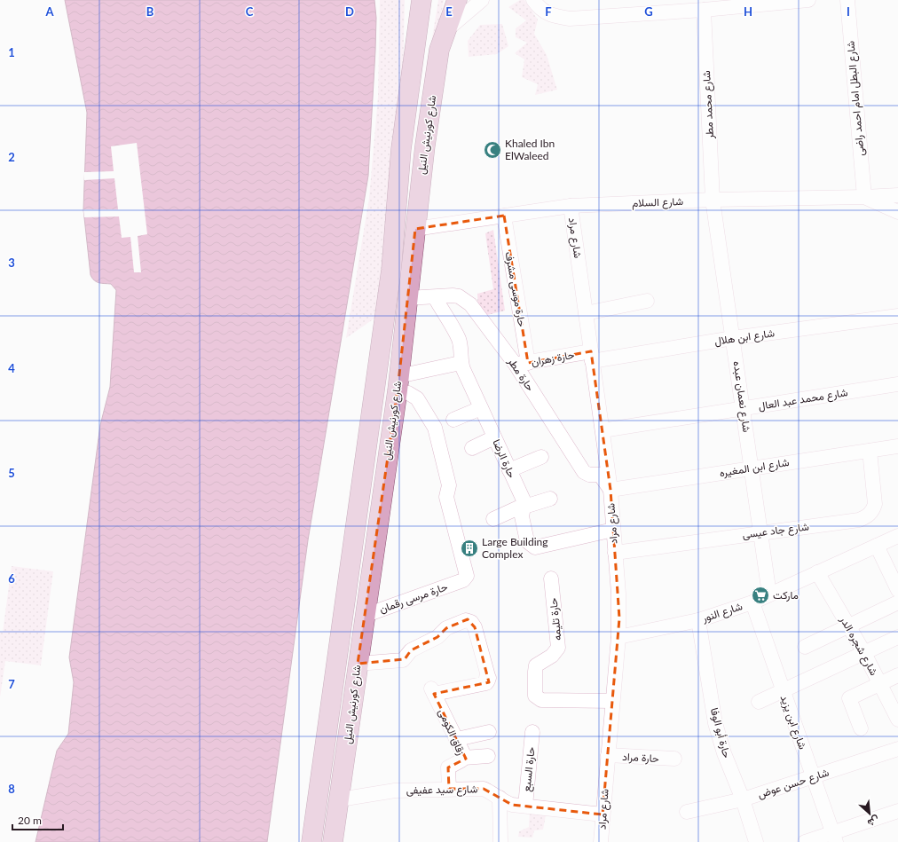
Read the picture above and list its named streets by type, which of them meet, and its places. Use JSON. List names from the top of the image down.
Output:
{
  "streets": {
    "main road": ["شارع كورنيش النيل"],
    "street": [
      "شارع البطل امام احمد راضى",
      "شارع محمد مطر",
      "شارع السلام",
      "شارع مراد",
      "حارة موسى مشرف",
      "شارع ابن هلال",
      "حارة زهران",
      "حارة مطر",
      "شارع نعمان عبده",
      "شارع محمد عبد العال",
      "حارة الرضا",
      "شارع ابن المغيره",
      "شارع جاد عيسى",
      "حارة مرسى رقمان",
      "شارع النور",
      "حارة تليمه",
      "شارع شجره الدر",
      "شارع ابن يزيد",
      "زقاق الكومى",
      "حارة أبو الوفا",
      "حارة مراد",
      "حارة السبع",
      "شارع حسن عوض",
      "شارع سيد عفيفى"
    ]
  },
  "crossings": [
    ["شارع البطل امام احمد راضى", "شارع السلام"],
    ["شارع محمد مطر", "شارع السلام"],
    ["شارع محمد مطر", "شارع نعمان عبده"],
    ["شارع كورنيش النيل", "شارع السلام"],
    ["شارع كورنيش النيل", "حارة مطر"],
    ["شارع كورنيش النيل", "حارة مرسى رقمان"],
    ["شارع كورنيش النيل", "زقاق الكومى"],
    ["شارع كورنيش النيل", "شارع سيد عفيفى"],
    ["شارع السلام", "شارع مراد"],
    ["شارع السلام", "حارة موسى مشرف"],
    ["شارع السلام", "شارع نعمان عبده"],
    ["شارع مراد", "شارع ابن هلال"],
    ["شارع مراد", "حارة زهران"],
    ["شارع مراد", "حارة مطر"],
    ["شارع مراد", "شارع محمد عبد العال"],
    ["شارع مراد", "حارة الرضا"],
    ["شارع مراد", "شارع ابن المغيره"],
    ["شارع مراد", "شارع جاد عيسى"],
    ["شارع مراد", "شارع النور"],
    ["شارع مراد", "حارة تليمه"],
    ["شارع مراد", "حارة مراد"],
    ["شارع مراد", "شارع سيد عفيفى"],
    ["حارة موسى مشرف", "حارة زهران"],
    ["حارة موسى مشرف", "حارة مطر"],
    ["شارع ابن هلال", "حارة زهران"],
    ["شارع ابن هلال", "شارع نعمان عبده"],
    ["حارة زهران", "حارة مطر"],
    ["حارة مطر", "حارة الرضا"],
    ["حارة مطر", "شارع ابن المغيره"],
    ["شارع نعمان عبده", "شارع محمد عبد العال"],
    ["شارع نعمان عبده", "شارع ابن المغيره"],
    ["شارع نعمان عبده", "شارع جاد عيسى"],
    ["شارع نعمان عبده", "شارع النور"],
    ["شارع ابن المغيره", "شارع جاد عيسى"],
    ["شارع النور", "شارع شجره الدر"],
    ["شارع النور", "شارع ابن يزيد"],
    ["شارع النور", "حارة أبو الوفا"],
    ["شارع ابن يزيد", "شارع حسن عوض"],
    ["زقاق الكومى", "شارع سيد عفيفى"],
    ["حارة أبو الوفا", "شارع حسن عوض"],
    ["حارة السبع", "شارع سيد عفيفى"]
  ],
  "places": {
    "mosque": ["Khaled Ibn ElWaleed"],
    "building": ["Large Building Complex"],
    "supermarket": ["ماركت"]
  },
  "scale_bar": "20 m",
  "north": "bottom right",
  "grid": {
    "columns": [
      "A",
      "B",
      "C",
      "D",
      "E",
      "F",
      "G",
      "H",
      "I"
    ],
    "rows": [
      "1",
      "2",
      "3",
      "4",
      "5",
      "6",
      "7",
      "8"
    ]
  }
}
